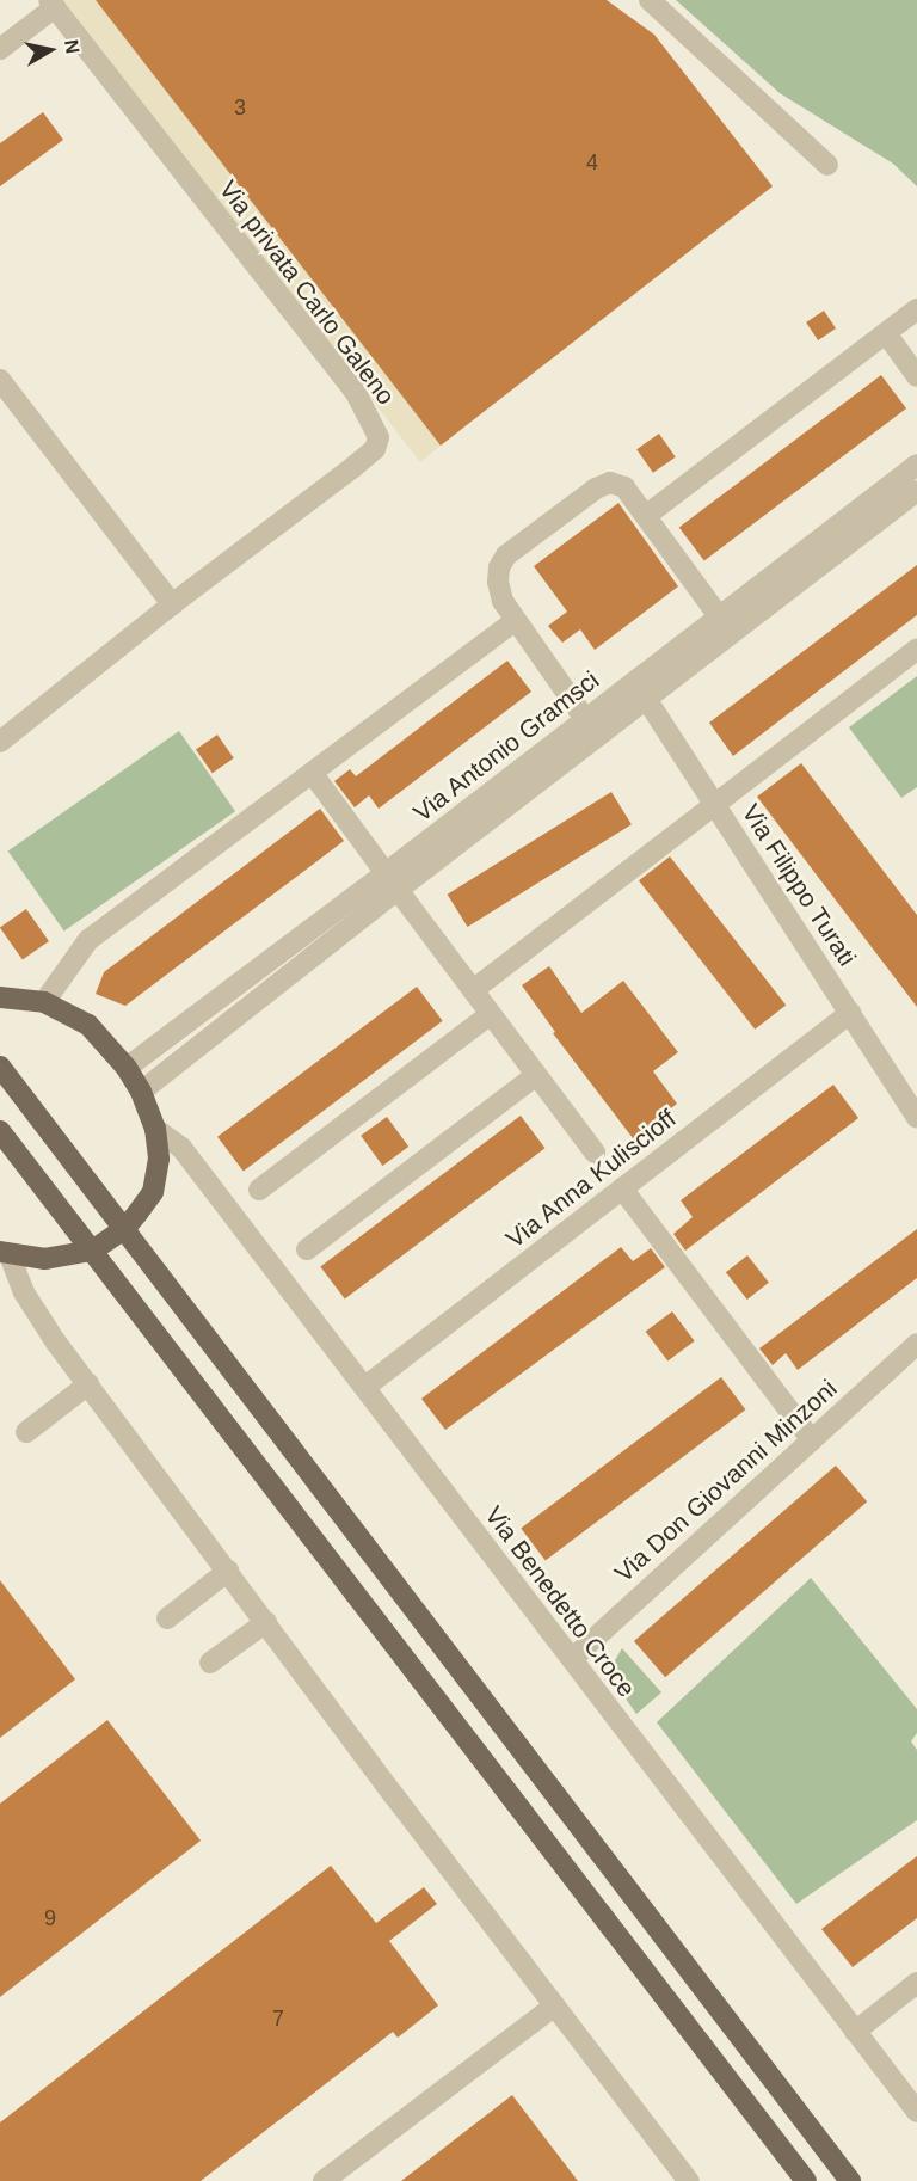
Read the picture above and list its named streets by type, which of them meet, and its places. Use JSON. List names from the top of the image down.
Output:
{
  "streets": {
    "street": [
      "Via privata Carlo Galeno",
      "Via Antonio Gramsci",
      "Via Filippo Turati",
      "Via Anna Kuliscioff",
      "Via Don Giovanni Minzoni",
      "Via Benedetto Croce"
    ]
  },
  "crossings": [
    ["Via Antonio Gramsci", "Via Filippo Turati"],
    ["Via Filippo Turati", "Via Anna Kuliscioff"],
    ["Via Anna Kuliscioff", "Via Benedetto Croce"],
    ["Via Don Giovanni Minzoni", "Via Benedetto Croce"]
  ],
  "house_numbers": [
    "3",
    "4",
    "9",
    "7"
  ],
  "north": "right"
}
